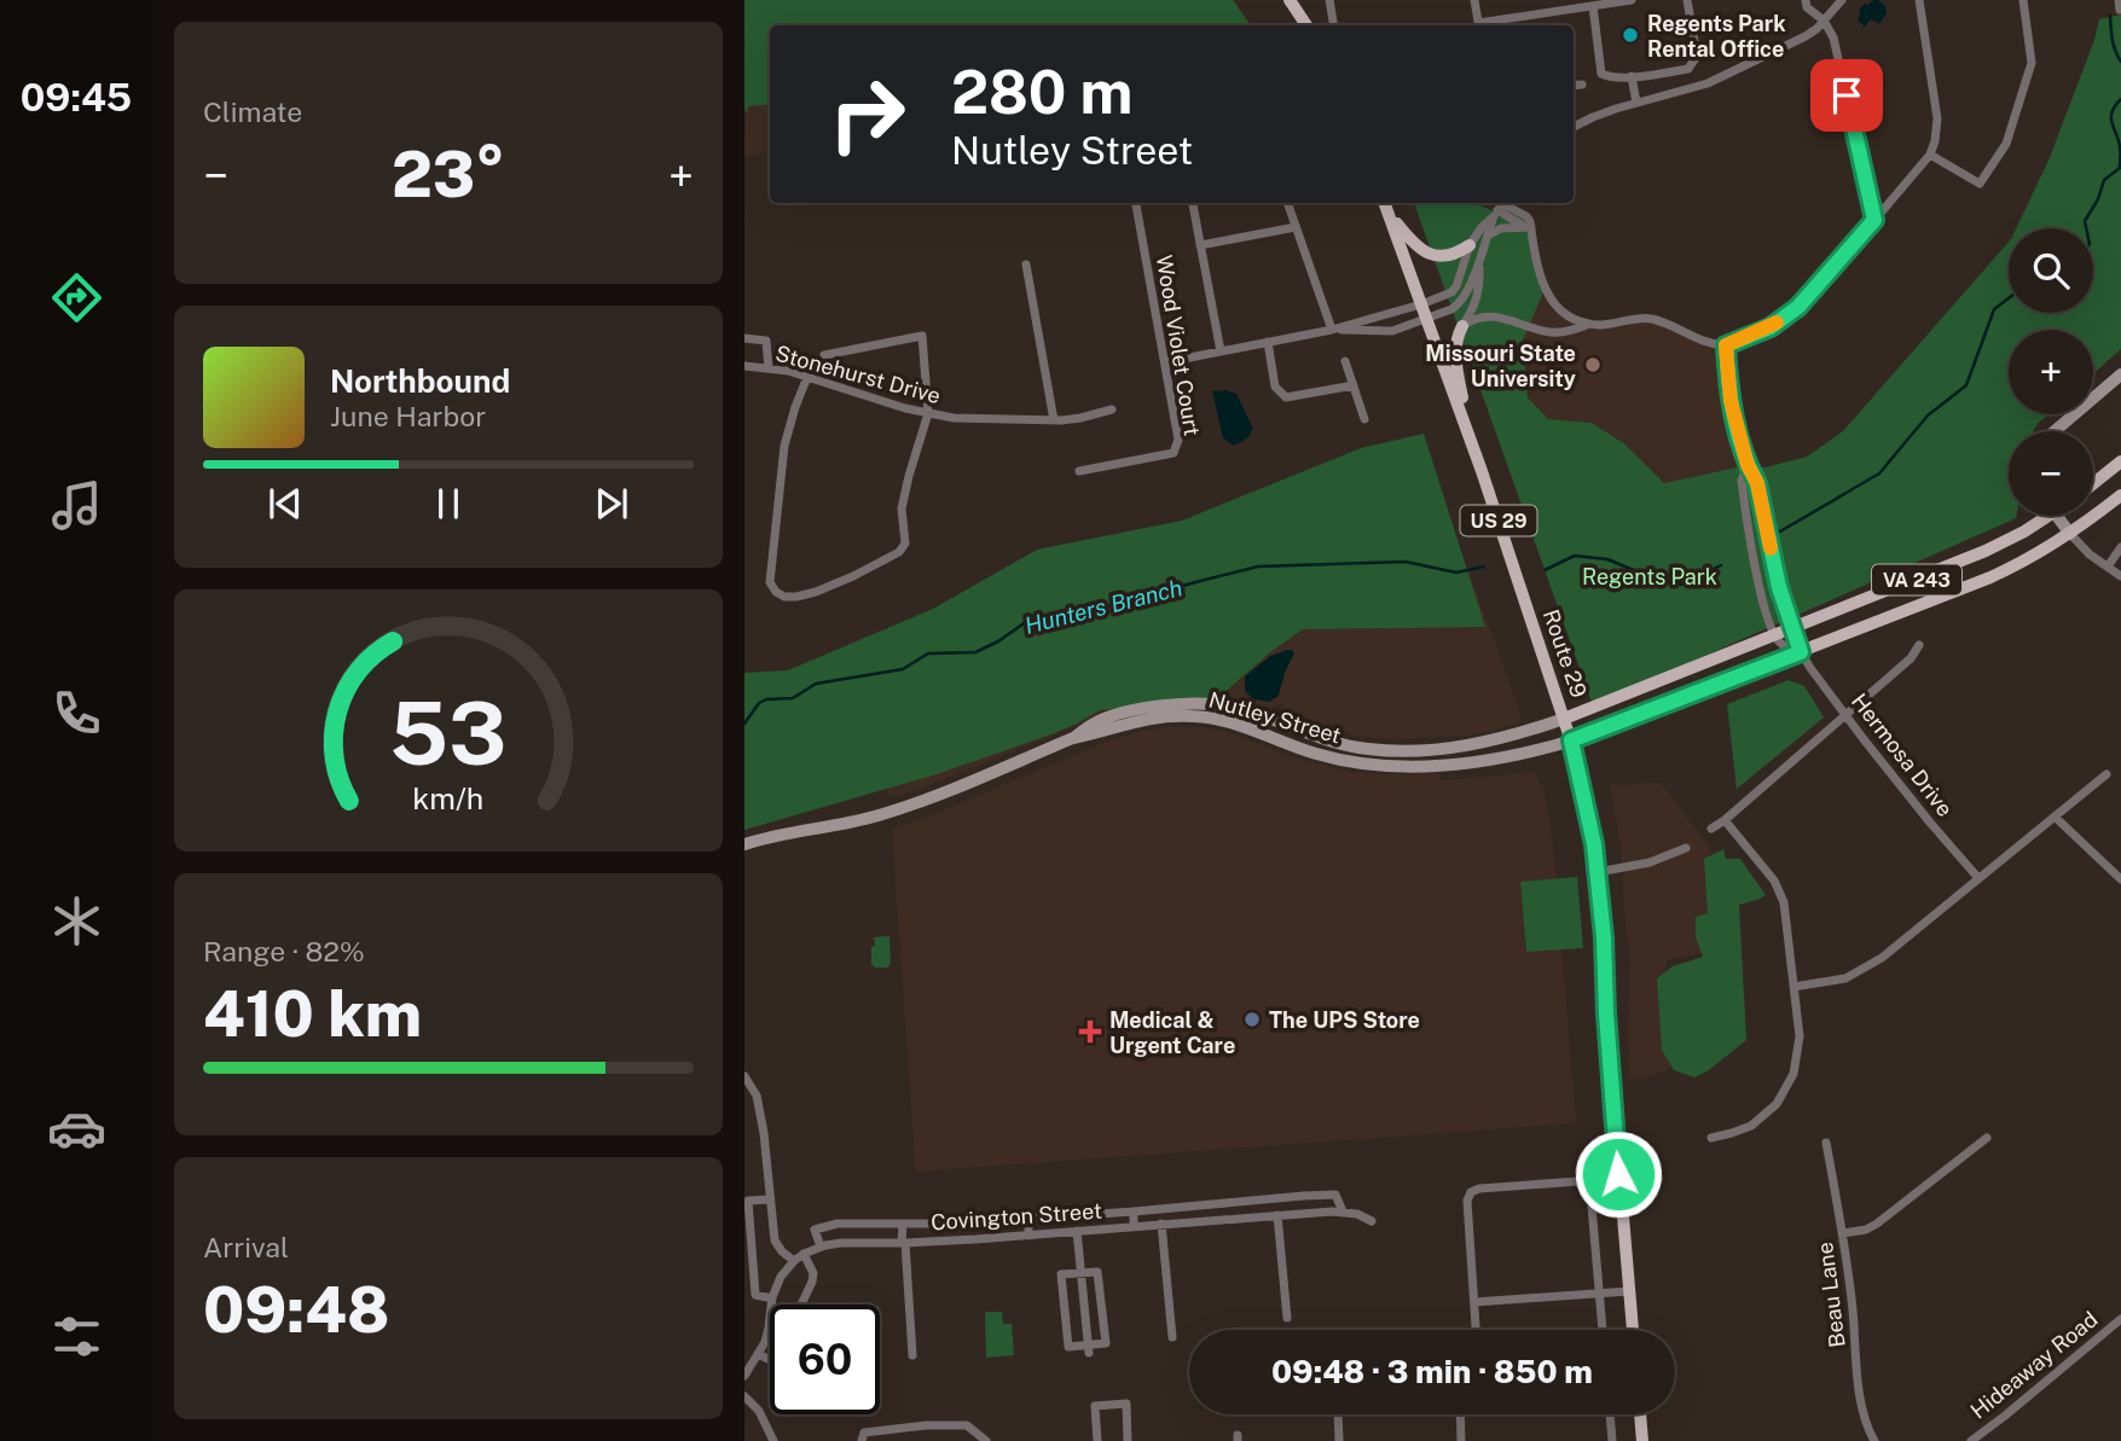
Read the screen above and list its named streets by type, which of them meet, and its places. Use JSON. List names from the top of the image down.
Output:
{
  "streets": {
    "main road": [
      "US 29",
      "VA 243",
      "Route 29",
      "Nutley Street"
    ],
    "street": [
      "Wood Violet Court",
      "Stonehurst Drive",
      "Hermosa Drive",
      "Covington Street",
      "Beau Lane",
      "Hideaway Road"
    ]
  },
  "crossings": [
    ["Route 29", "Nutley Street"],
    ["Nutley Street", "Hermosa Drive"]
  ],
  "water": ["Hunters Branch"],
  "parks": ["Regents Park"],
  "places": {
    "other": ["Regents Park Rental Office", "Missouri State University", "The UPS Store"],
    "health": ["Medical & Urgent Care"]
  },
  "page": {
    "tabs": "09:45",
    "tile": [
      "Climate",
      ["Range · 82%", "410 km"],
      ["Arrival", "09:48"]
    ],
    "turn": ["280 m", "Nutley Street"],
    "heat": ["−", "23°", "+"],
    "map_buttons": ["+", "−"],
    "song": ["Northbound", "June Harbor"],
    "limit": "60",
    "trip": "09:48 · 3 min · 850 m",
    "gauge": ["53", "km/h"]
  }
}
